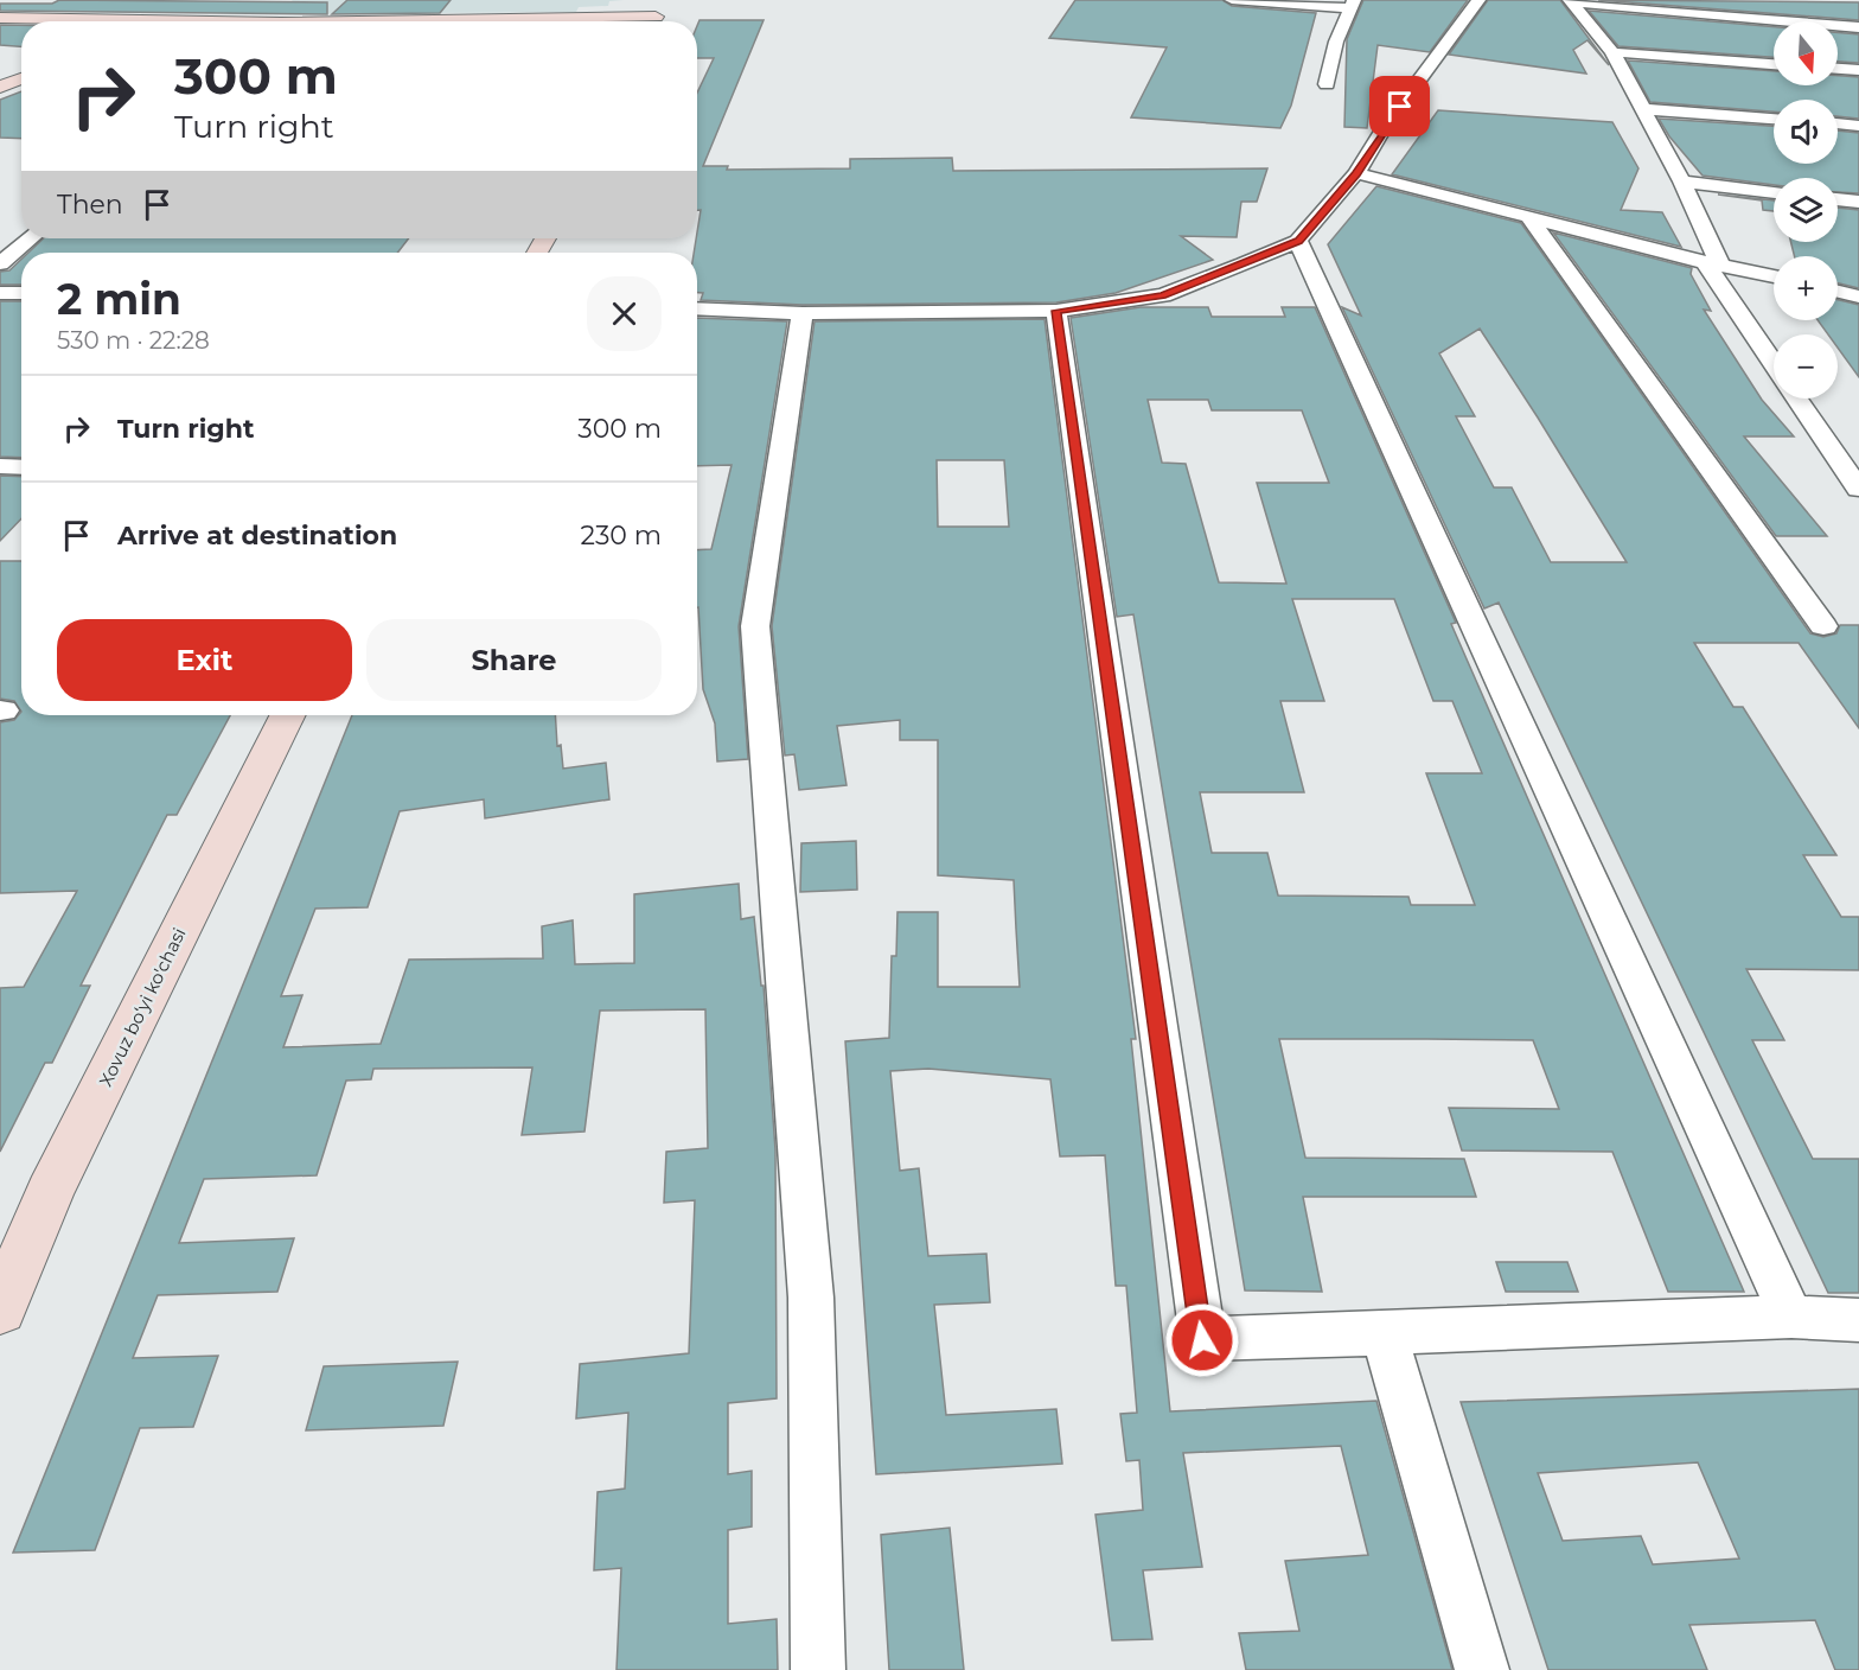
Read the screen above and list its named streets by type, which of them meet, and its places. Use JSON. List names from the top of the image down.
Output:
{
  "streets": {
    "street": ["Xovuz bo‘yi ko'chasi"]
  },
  "north": "bottom",
  "page": {
    "map_buttons": ["+", "−"],
    "turn": ["300 m", "Turn right"],
    "then": "Then",
    "heading": ["2 min", "530 m · 22:28"],
    "list": [
      {
        "name": "Turn right",
        "value": "300 m"
      },
      {
        "name": "Arrive at destination",
        "value": "230 m"
      }
    ],
    "buttons": ["Exit", "Share"]
  }
}
